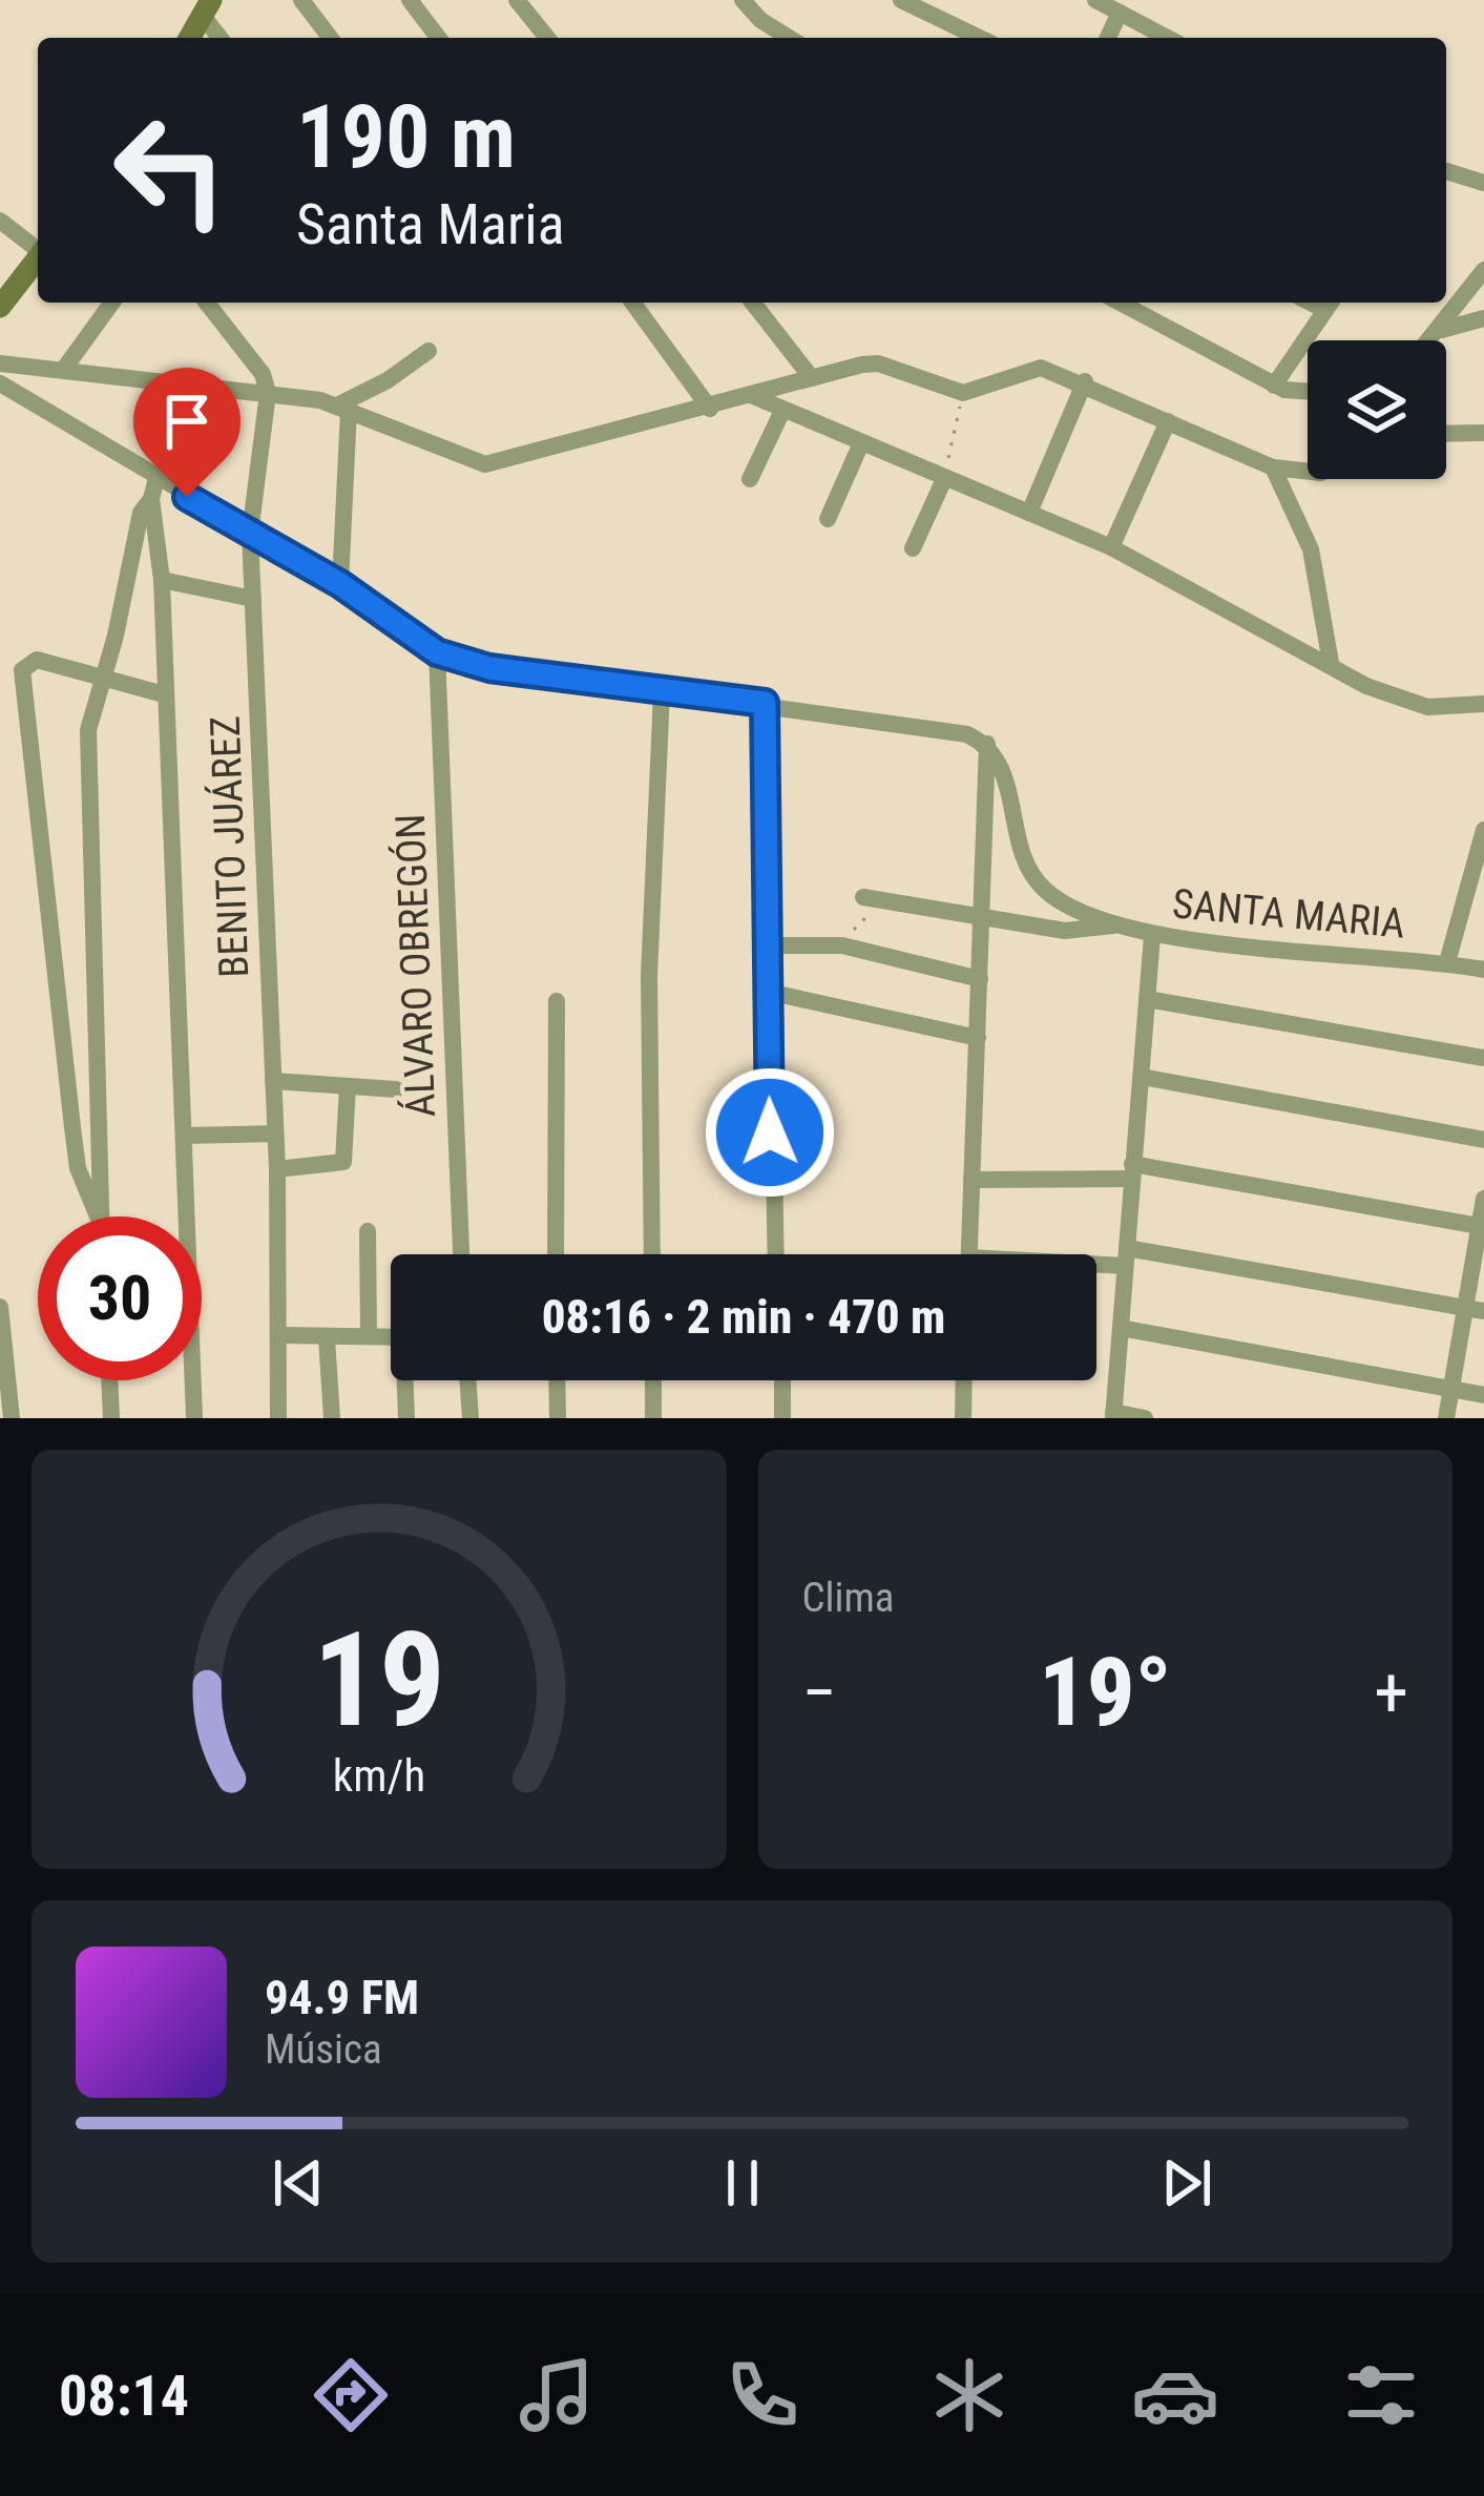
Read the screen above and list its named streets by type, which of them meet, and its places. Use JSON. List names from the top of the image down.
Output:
{
  "streets": {
    "street": ["BENITO JUÁREZ", "SANTA MARIA", "ÁLVARO OBREGÓN"]
  },
  "page": {
    "turn": ["190 m", "Santa Maria"],
    "limit": "30",
    "trip": "08:16 · 2 min · 470 m",
    "tile": "Clima",
    "heat": ["−", "19°", "+"],
    "song": ["94.9 FM", "Música"],
    "tabs": "08:14",
    "gauge": ["19", "km/h"]
  }
}
